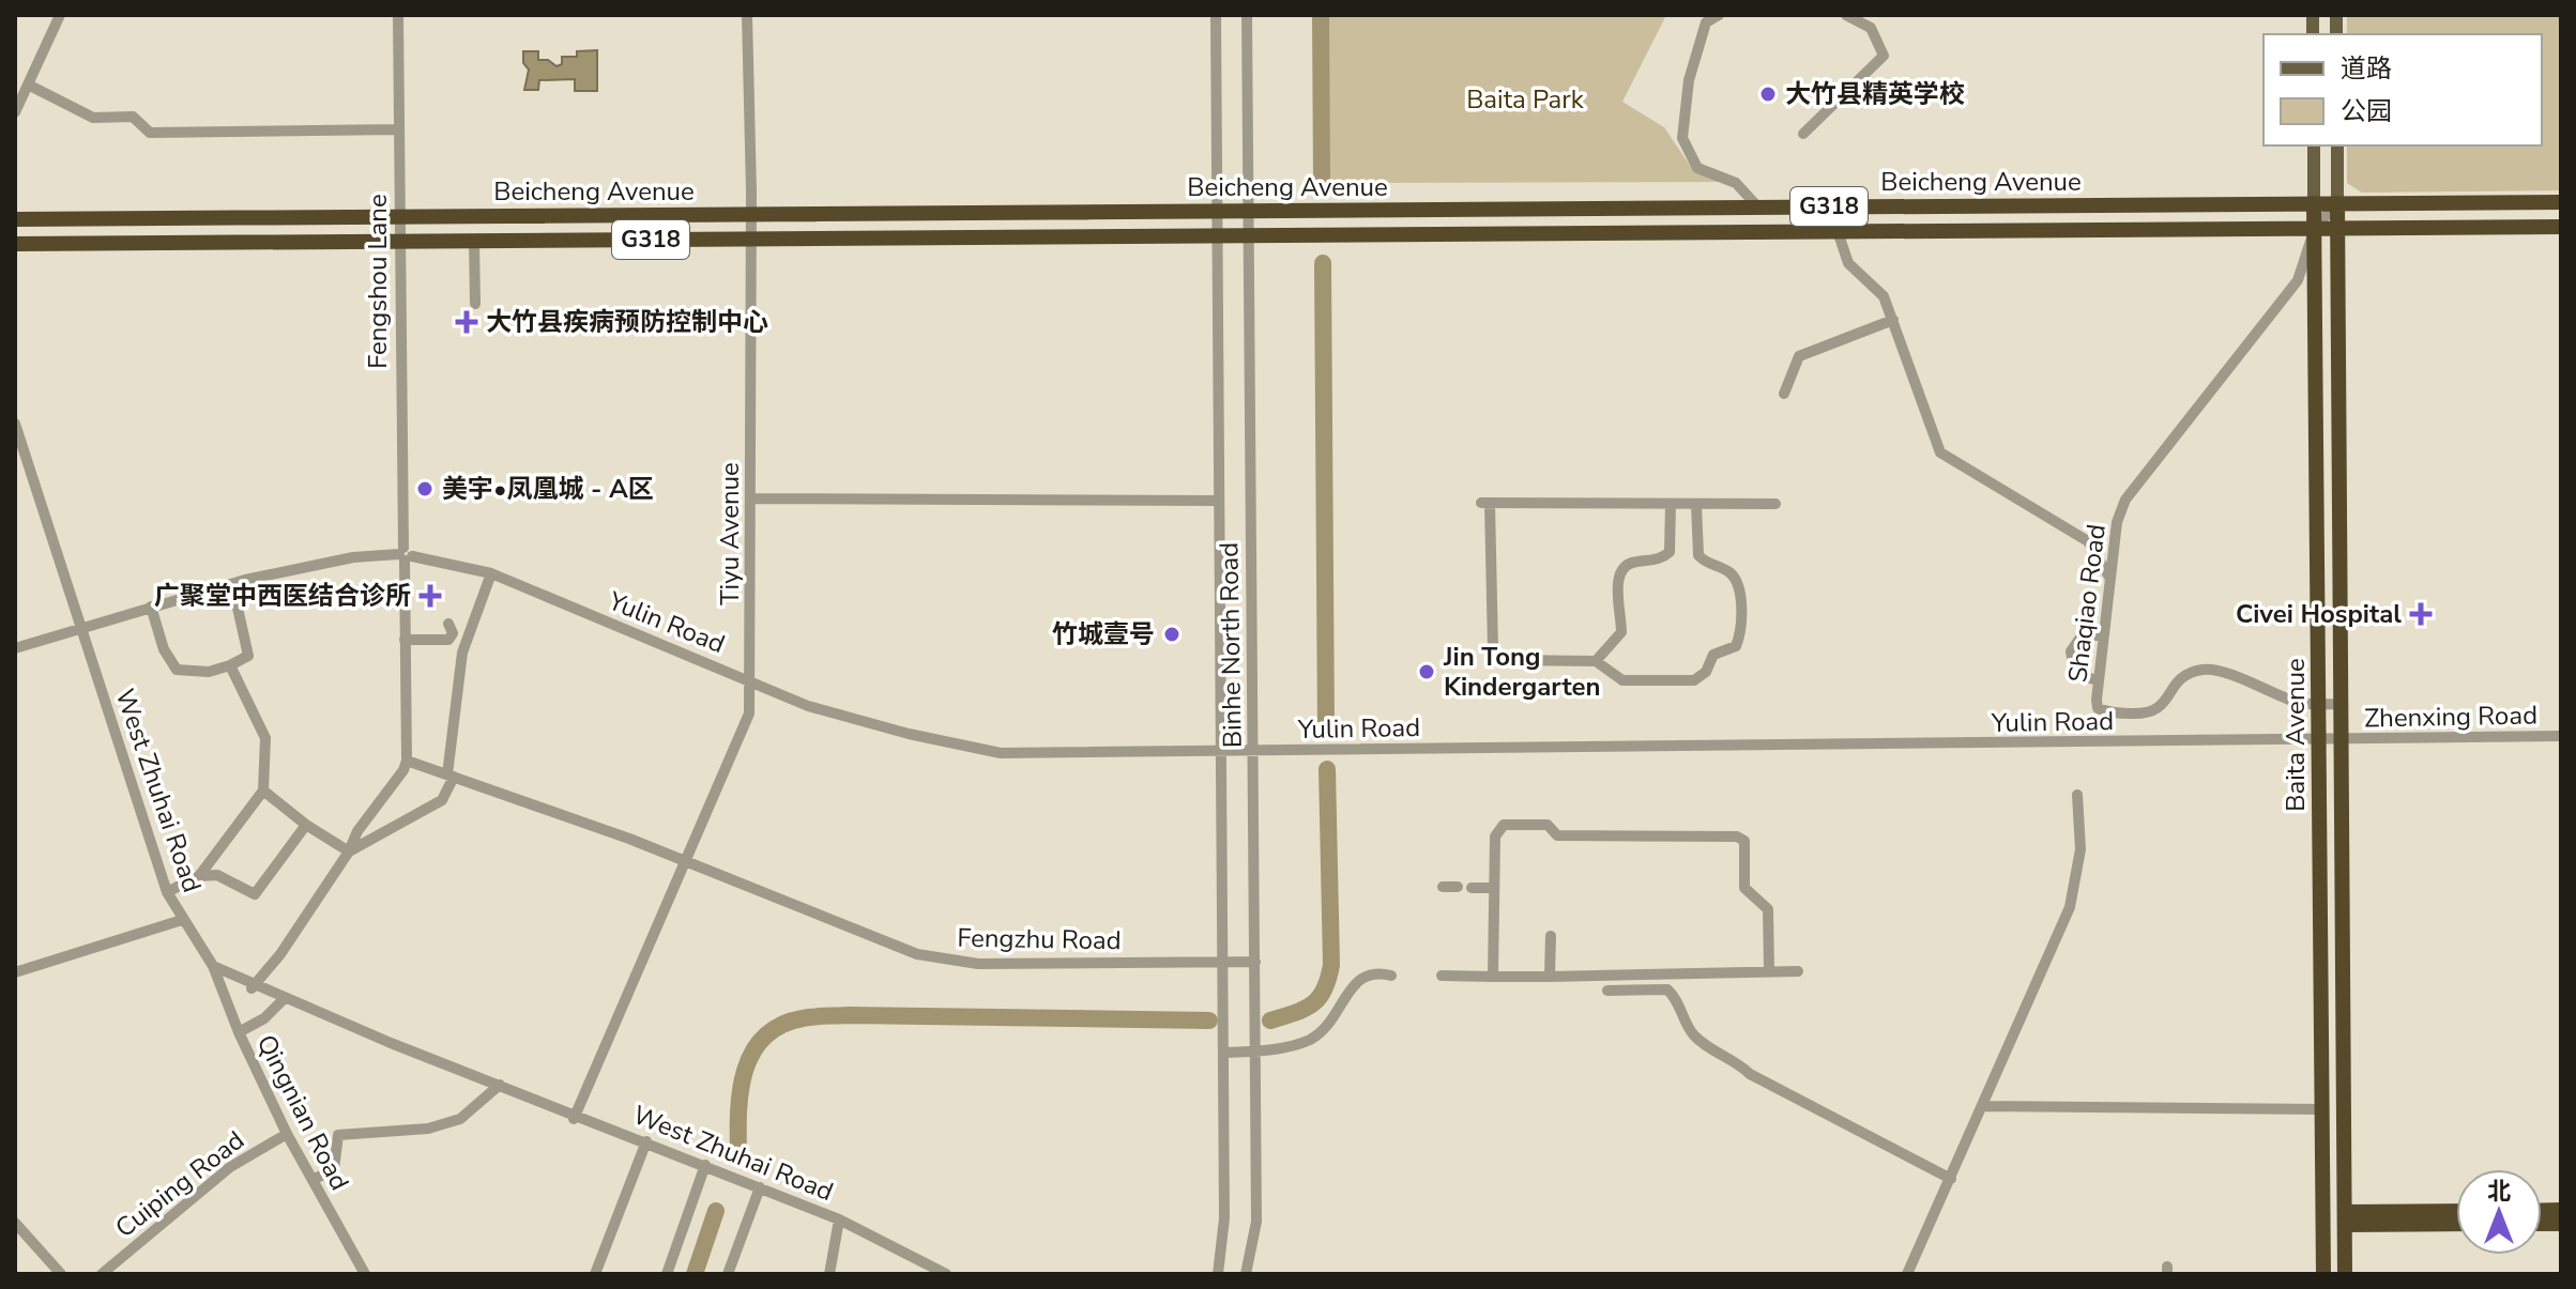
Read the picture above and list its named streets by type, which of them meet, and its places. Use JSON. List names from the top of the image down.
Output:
{
  "streets": {
    "highway": ["Beicheng Avenue", "G318", "Baita Avenue"],
    "street": [
      "Fengshou Lane",
      "Tiyu Avenue",
      "Shaqiao Road",
      "Yulin Road",
      "Binhe North Road",
      "Zhenxing Road",
      "West Zhuhai Road",
      "Fengzhu Road",
      "Qingnian Road",
      "Cuiping Road"
    ]
  },
  "crossings": [
    ["Beicheng Avenue", "Fengshou Lane"],
    ["Beicheng Avenue", "Tiyu Avenue"],
    ["Beicheng Avenue", "Shaqiao Road"],
    ["Beicheng Avenue", "Binhe North Road"],
    ["Beicheng Avenue", "Baita Avenue"],
    ["Fengshou Lane", "Yulin Road"],
    ["Fengshou Lane", "Fengzhu Road"],
    ["Tiyu Avenue", "Yulin Road"],
    ["Tiyu Avenue", "West Zhuhai Road"],
    ["Tiyu Avenue", "Fengzhu Road"],
    ["Shaqiao Road", "Baita Avenue"],
    ["Yulin Road", "Binhe North Road"],
    ["Yulin Road", "Zhenxing Road"],
    ["Yulin Road", "Baita Avenue"],
    ["Yulin Road", "West Zhuhai Road"],
    ["Binhe North Road", "Fengzhu Road"],
    ["Zhenxing Road", "Baita Avenue"],
    ["West Zhuhai Road", "Qingnian Road"],
    ["Qingnian Road", "Cuiping Road"]
  ],
  "parks": ["Baita Park"],
  "places": {
    "other": [
      "大竹县精英学校",
      "美宇•凤凰城 - A区",
      "竹城壹号",
      "Jin Tong Kindergarten"
    ],
    "health": ["大竹县疾病预防控制中心", "广聚堂中西医结合诊所", "Civei Hospital"]
  },
  "legend": ["道路", "公园"],
  "north": "top"
}
